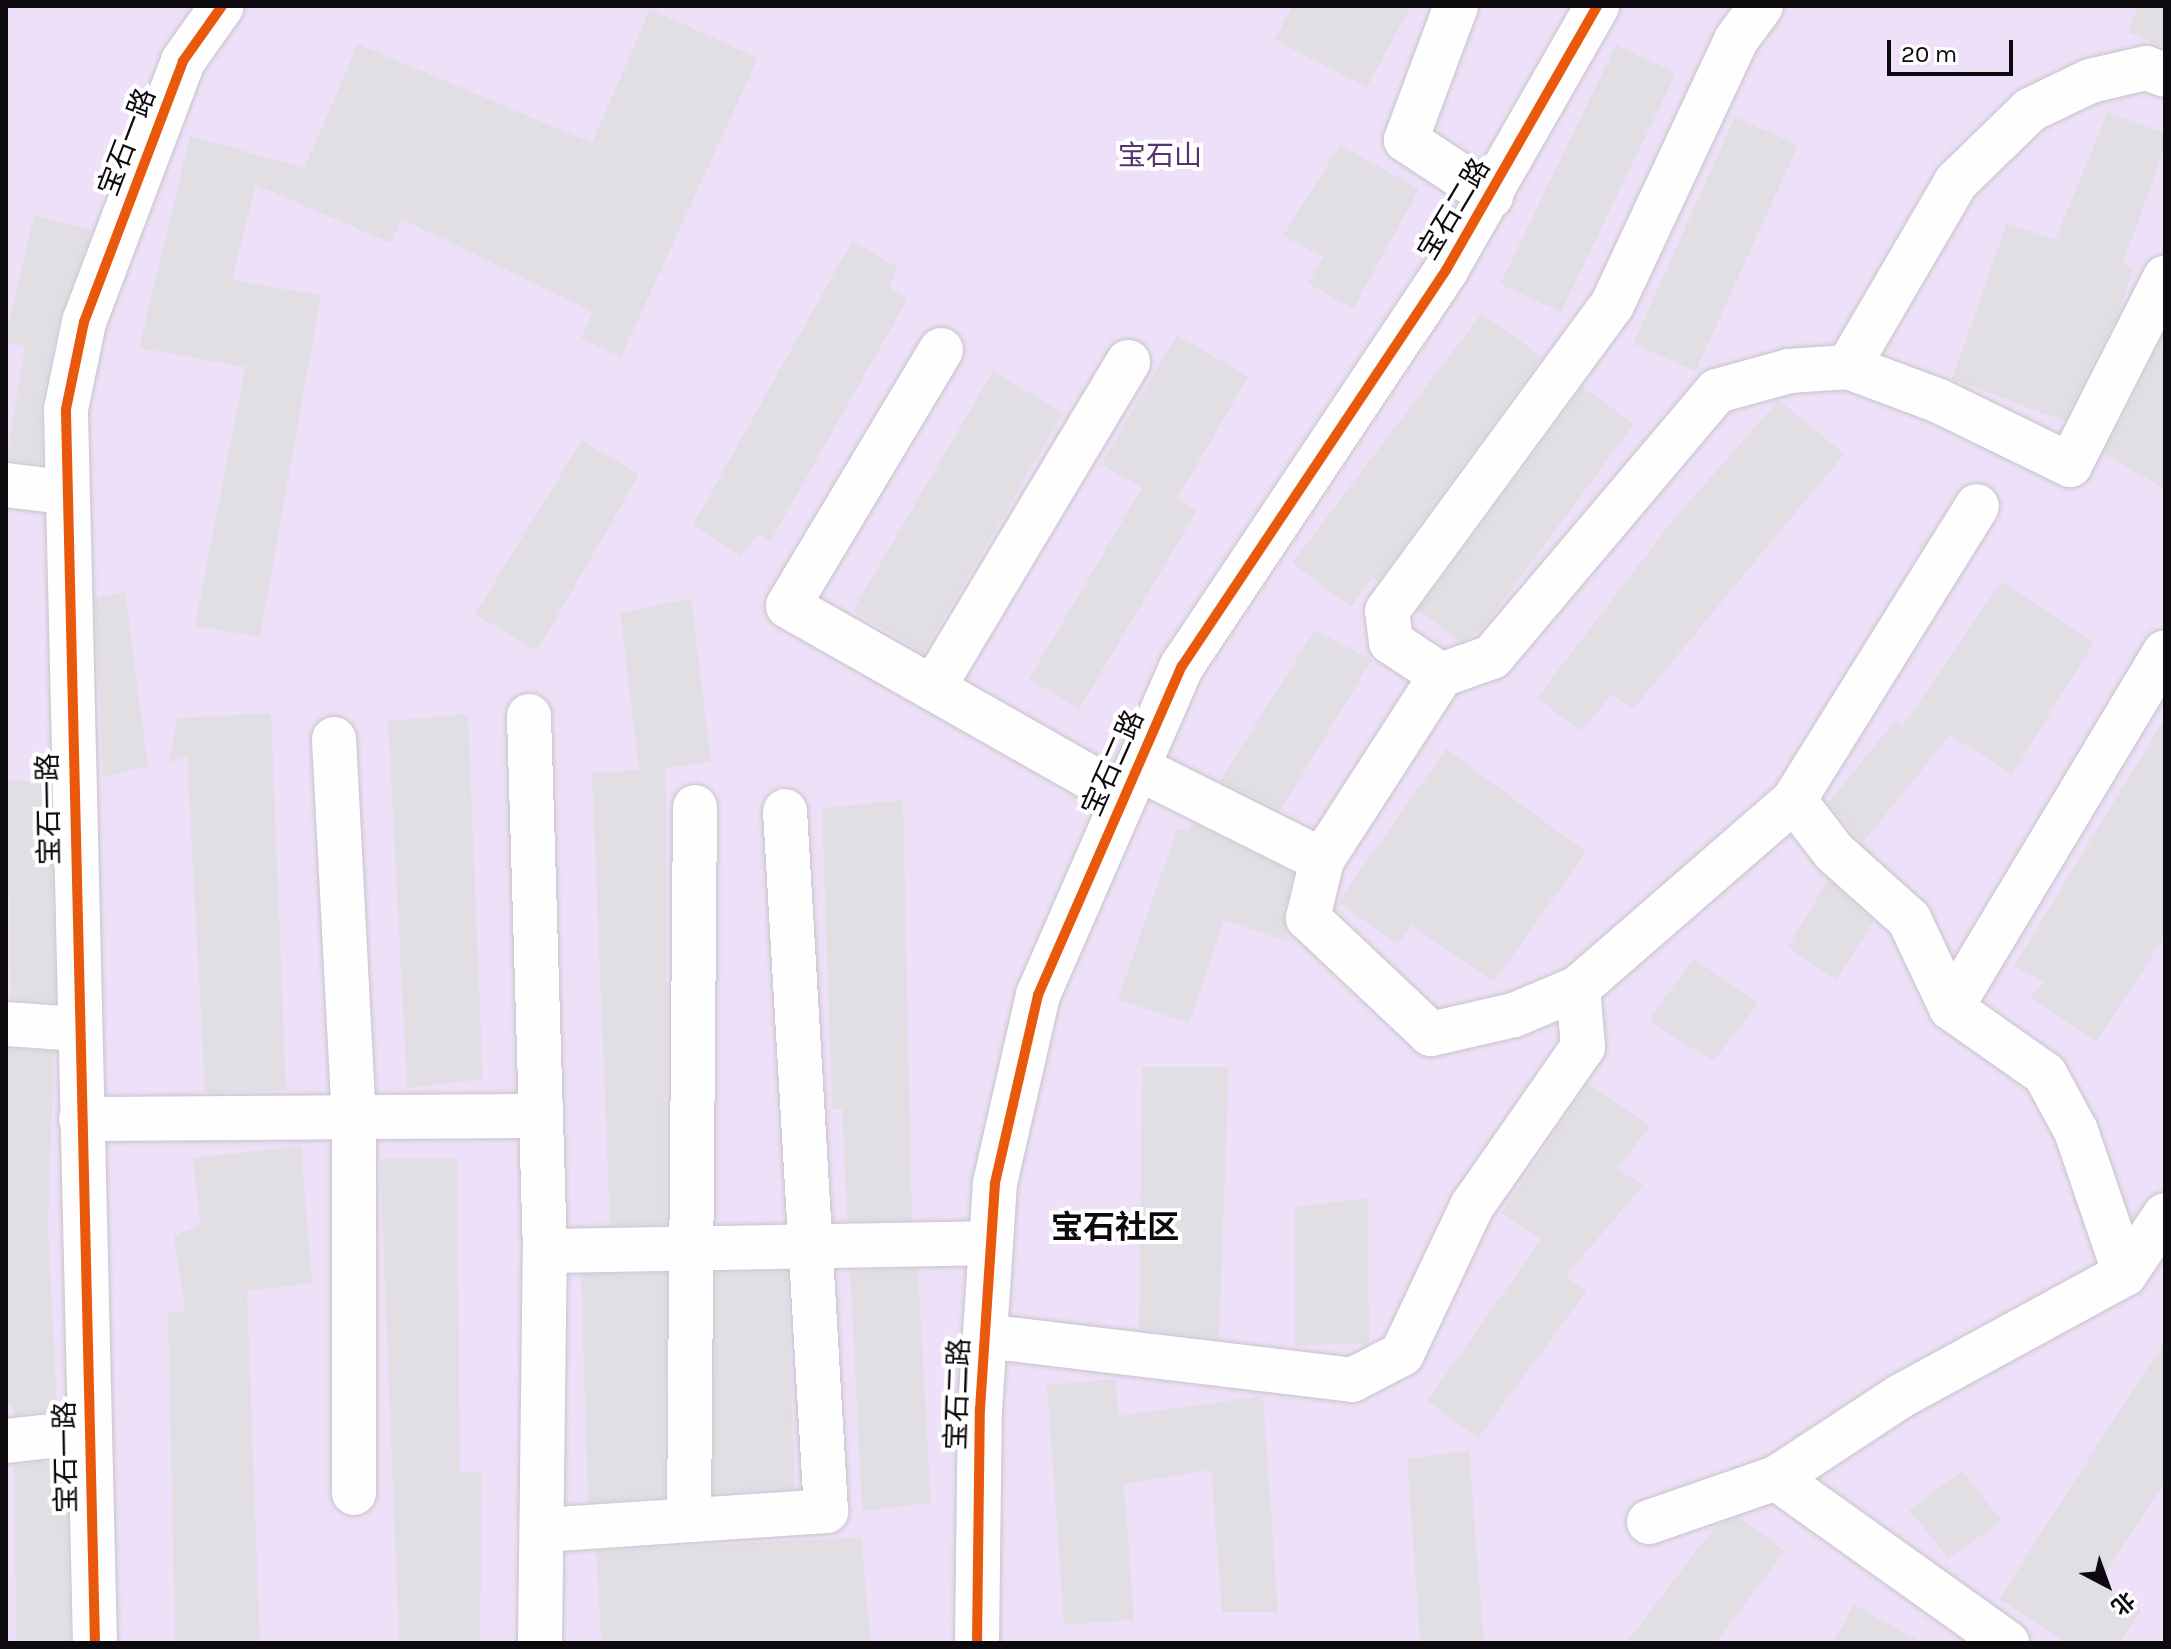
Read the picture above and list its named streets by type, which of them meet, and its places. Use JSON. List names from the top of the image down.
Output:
{
  "streets": {
    "street": ["宝石一路", "宝石二路"]
  },
  "districts": ["宝石社区"],
  "parks": ["宝石山"],
  "scale_bar": "20 m",
  "north": "bottom right"
}
